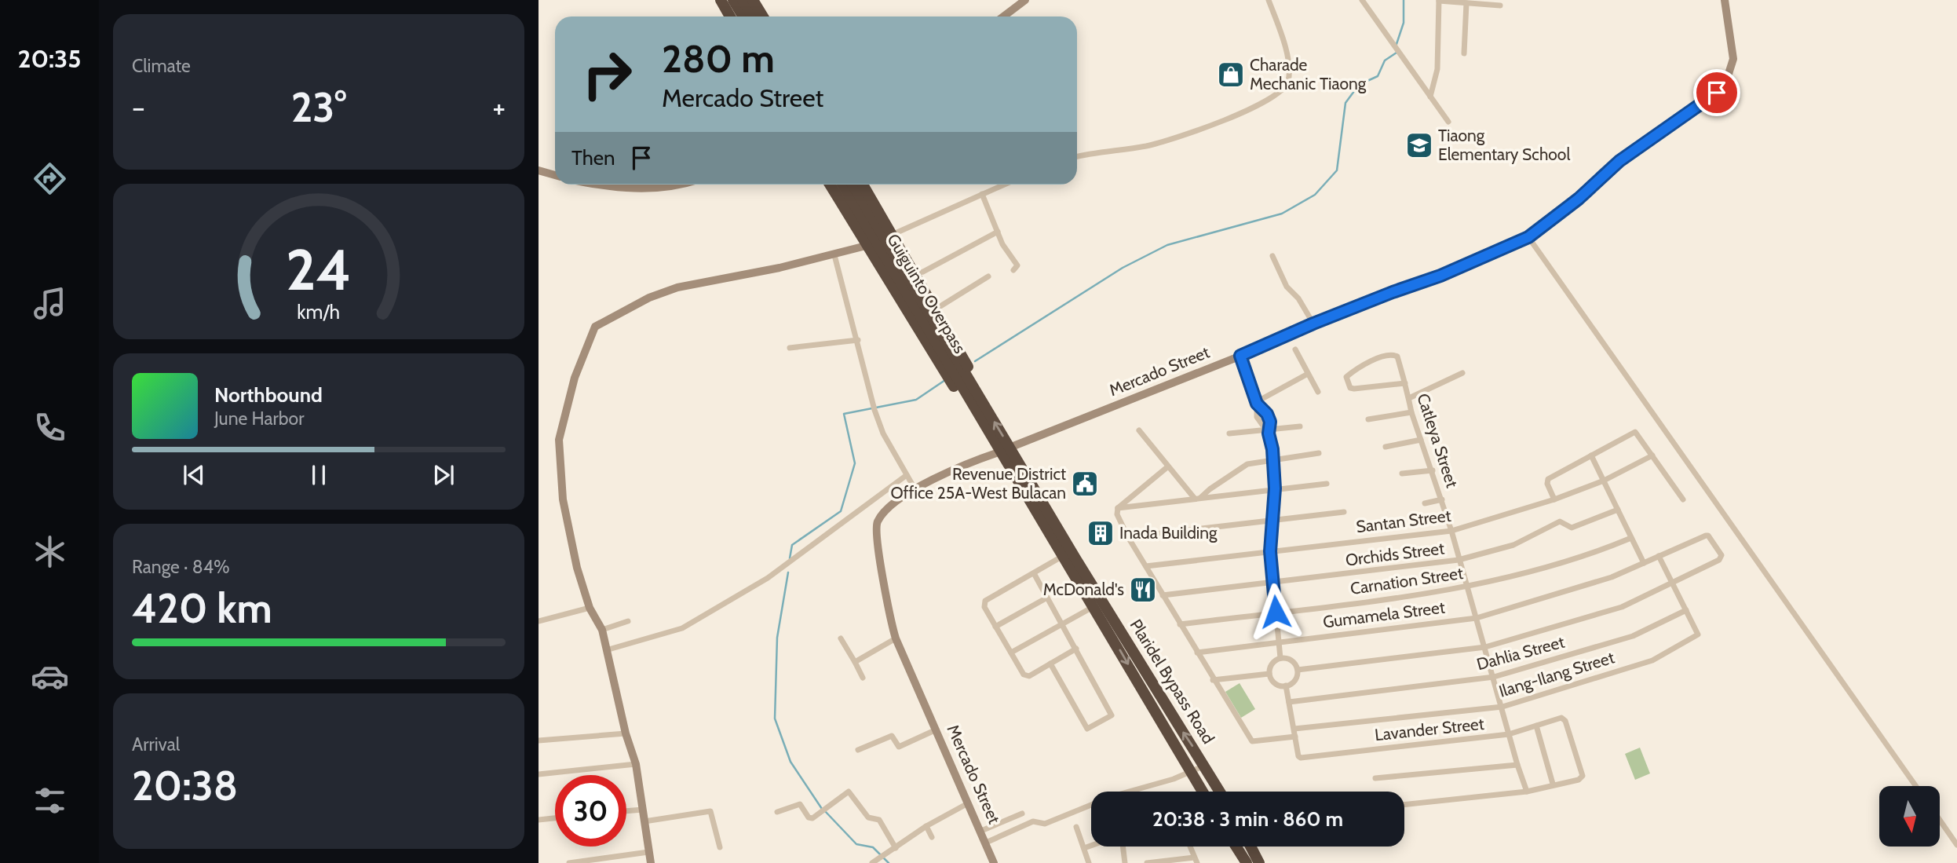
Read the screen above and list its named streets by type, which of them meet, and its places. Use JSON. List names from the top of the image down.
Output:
{
  "streets": {
    "highway": ["Guiguinto Overpass", "Plaridel Bypass Road"],
    "street": [
      "Mercado Street",
      "Catleya Street",
      "Santan Street",
      "Orchids Street",
      "Carnation Street",
      "Gumamela Street",
      "Dahlia Street",
      "Ilang-Ilang Street",
      "Lavander Street"
    ]
  },
  "crossings": [
    ["Guiguinto Overpass", "Plaridel Bypass Road"],
    ["Mercado Street", "Plaridel Bypass Road"],
    ["Catleya Street", "Santan Street"],
    ["Catleya Street", "Orchids Street"],
    ["Catleya Street", "Carnation Street"],
    ["Catleya Street", "Gumamela Street"],
    ["Catleya Street", "Dahlia Street"],
    ["Catleya Street", "Ilang-Ilang Street"],
    ["Catleya Street", "Lavander Street"],
    ["Gumamela Street", "Ilang-Ilang Street"],
    ["Dahlia Street", "Ilang-Ilang Street"]
  ],
  "places": {
    "shop": ["Charade Mechanic Tiaong"],
    "school or university": ["Tiaong Elementary School"],
    "public building": ["Revenue District Office 25A-West Bulacan"],
    "building": ["Inada Building"],
    "restaurant": ["McDonald's"]
  },
  "north": "bottom",
  "page": {
    "tabs": "20:35",
    "tile": [
      "Climate",
      ["Range · 84%", "420 km"],
      ["Arrival", "20:38"]
    ],
    "turn": ["280 m", "Mercado Street"],
    "heat": ["−", "23°", "+"],
    "then": "Then",
    "song": ["Northbound", "June Harbor"],
    "limit": "30",
    "trip": "20:38 · 3 min · 860 m",
    "gauge": ["24", "km/h"]
  }
}
